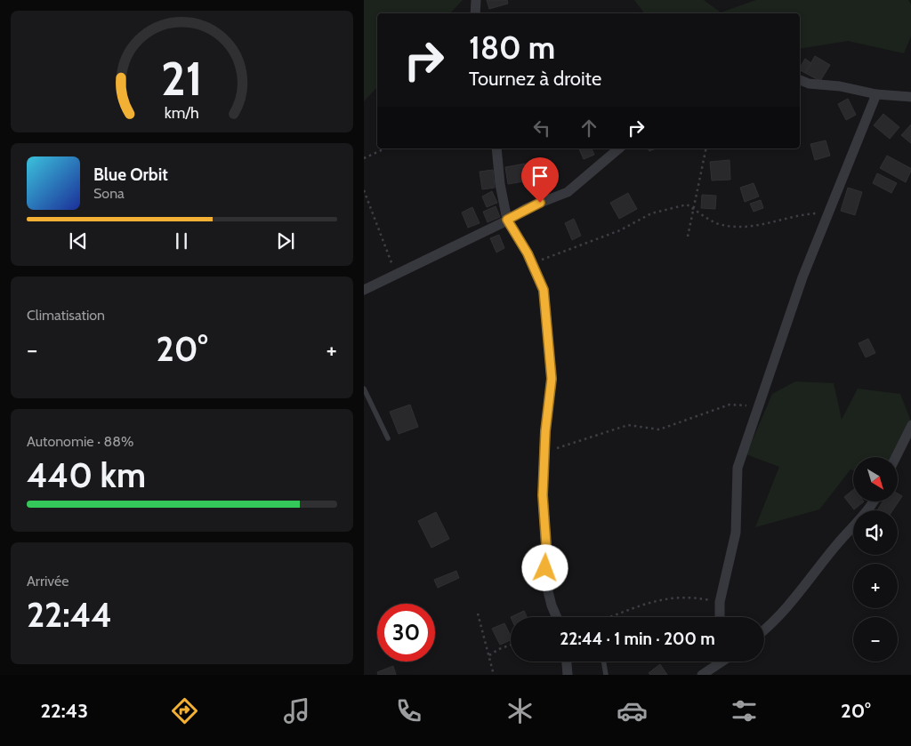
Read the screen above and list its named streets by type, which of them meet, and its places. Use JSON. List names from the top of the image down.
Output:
{
  "north": "bottom right",
  "page": {
    "turn": ["180 m", "Tournez à droite"],
    "song": ["Blue Orbit", "Sona"],
    "tile": [
      "Climatisation",
      ["Autonomie · 88%", "440 km"],
      ["Arrivée", "22:44"]
    ],
    "heat": ["−", "20°", "+"],
    "map_buttons": ["+", "−"],
    "limit": "30",
    "trip": "22:44 · 1 min · 200 m",
    "tabs": ["22:43", "20°"],
    "gauge": ["21", "km/h"]
  }
}
